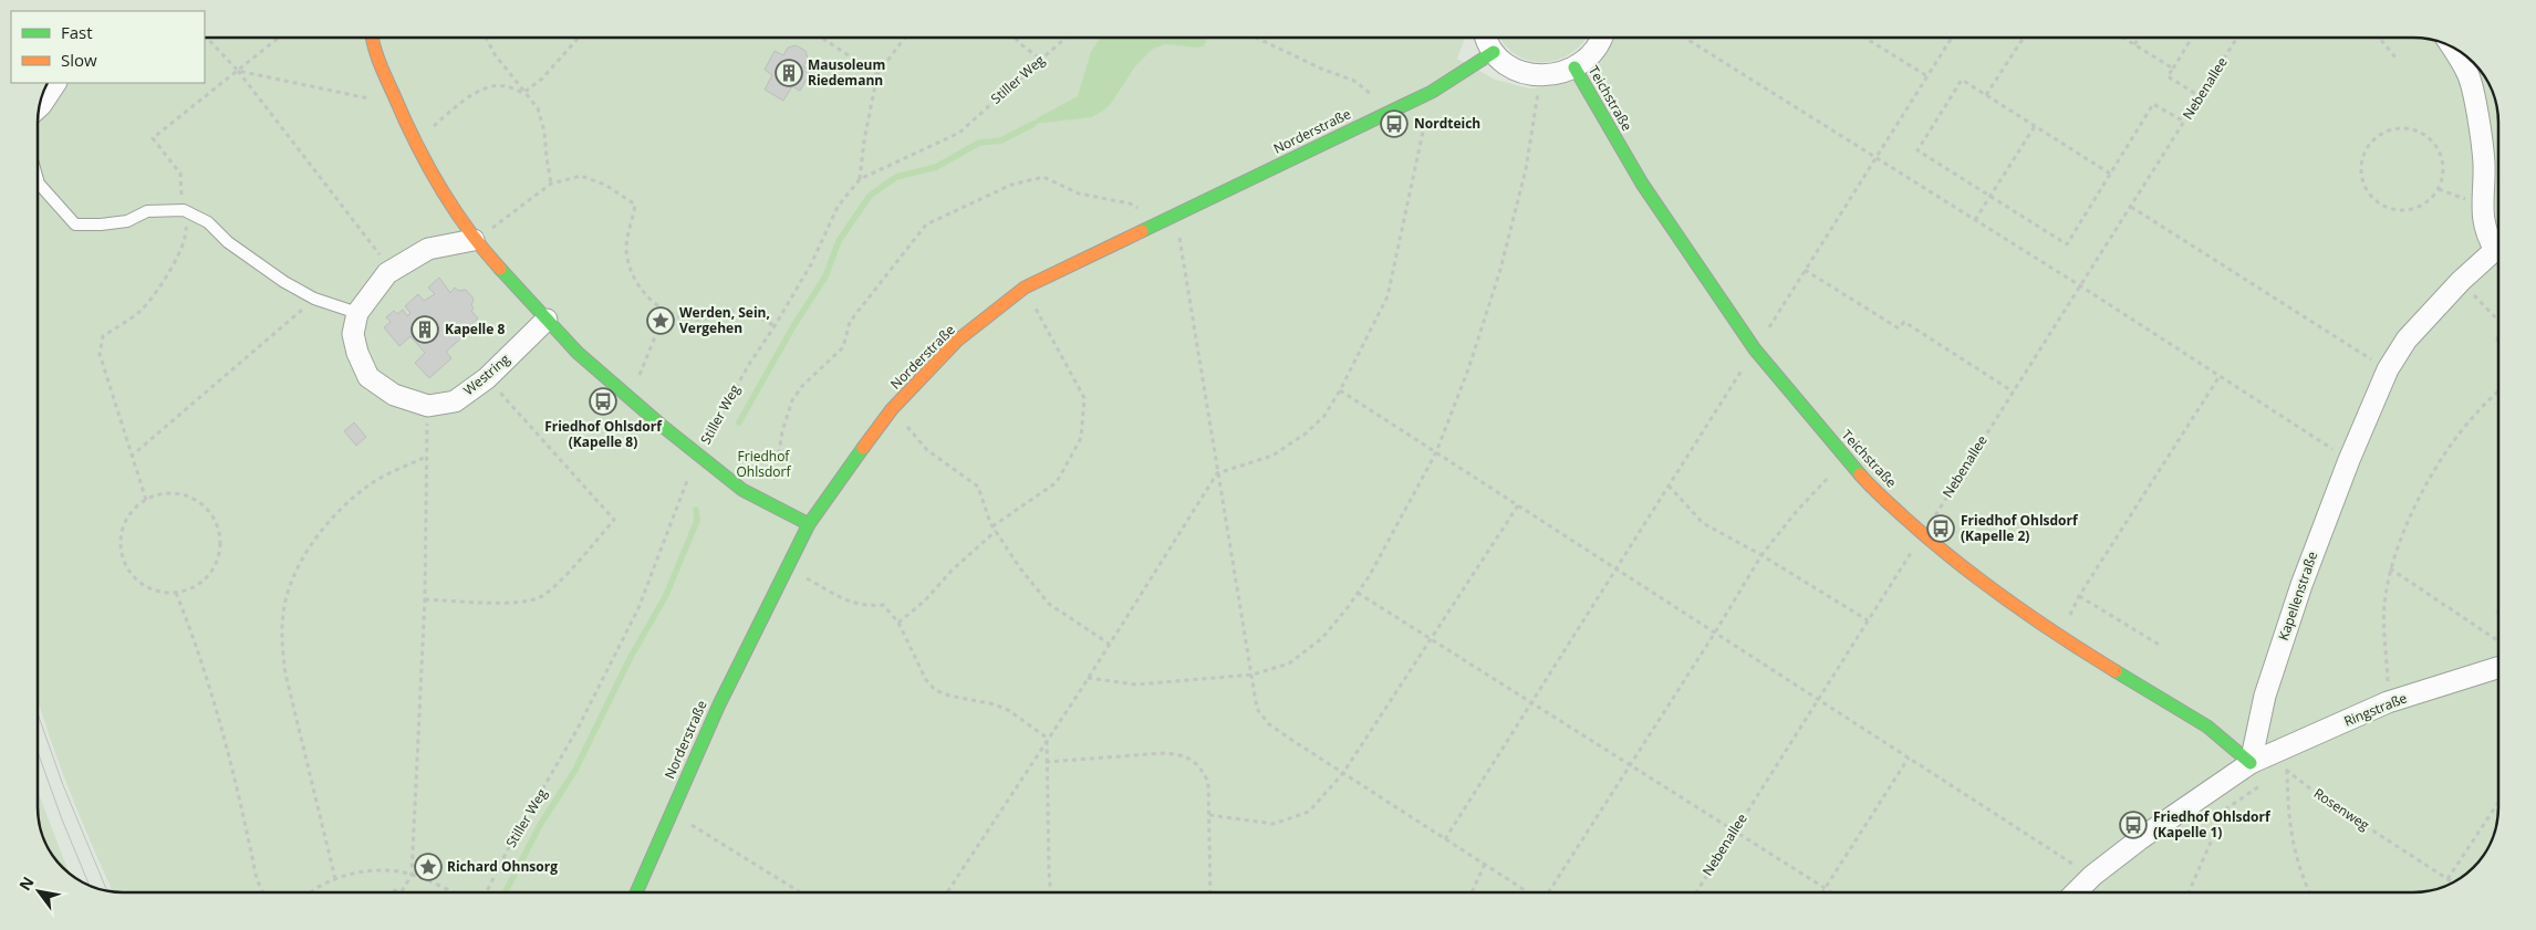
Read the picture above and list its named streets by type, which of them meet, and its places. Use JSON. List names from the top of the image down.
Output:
{
  "streets": {
    "street": [
      "Teichstraße",
      "Norderstraße",
      "Westring",
      "Kapellenstraße",
      "Ringstraße"
    ],
    "path": ["Stiller Weg", "Nebenallee", "Rosenweg"]
  },
  "crossings": [
    ["Nebenallee", "Teichstraße"],
    ["Teichstraße", "Kapellenstraße"],
    ["Teichstraße", "Ringstraße"],
    ["Kapellenstraße", "Ringstraße"]
  ],
  "parks": ["Friedhof Ohlsdorf"],
  "places": {
    "building": ["Mausoleum Riedemann", "Kapelle 8"],
    "bus stop": [
      "Nordteich",
      "Friedhof Ohlsdorf (Kapelle 8)",
      "Friedhof Ohlsdorf (Kapelle 2)",
      "Friedhof Ohlsdorf (Kapelle 1)"
    ],
    "place": ["Werden, Sein, Vergehen", "Richard Ohnsorg"]
  },
  "legend": ["Fast", "Slow"],
  "north": "top left"
}
